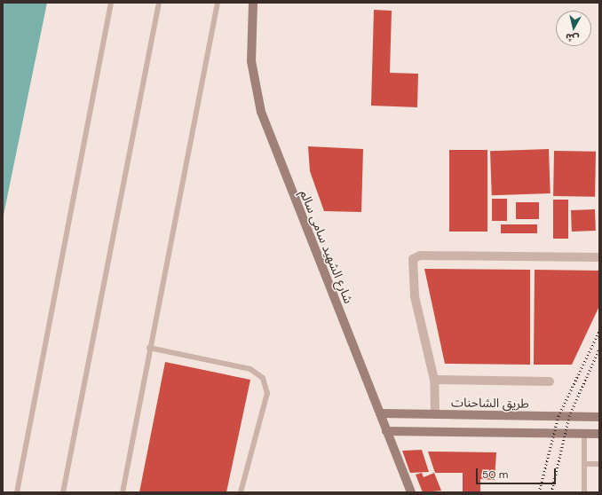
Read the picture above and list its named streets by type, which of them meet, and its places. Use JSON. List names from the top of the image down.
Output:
{
  "streets": {
    "main road": ["شارع الشهيد سامى سالم", "طريق الشاحنات"]
  },
  "crossings": [
    ["شارع الشهيد سامى سالم", "طريق الشاحنات"]
  ],
  "scale_bar": "50 m",
  "north": "bottom"
}
